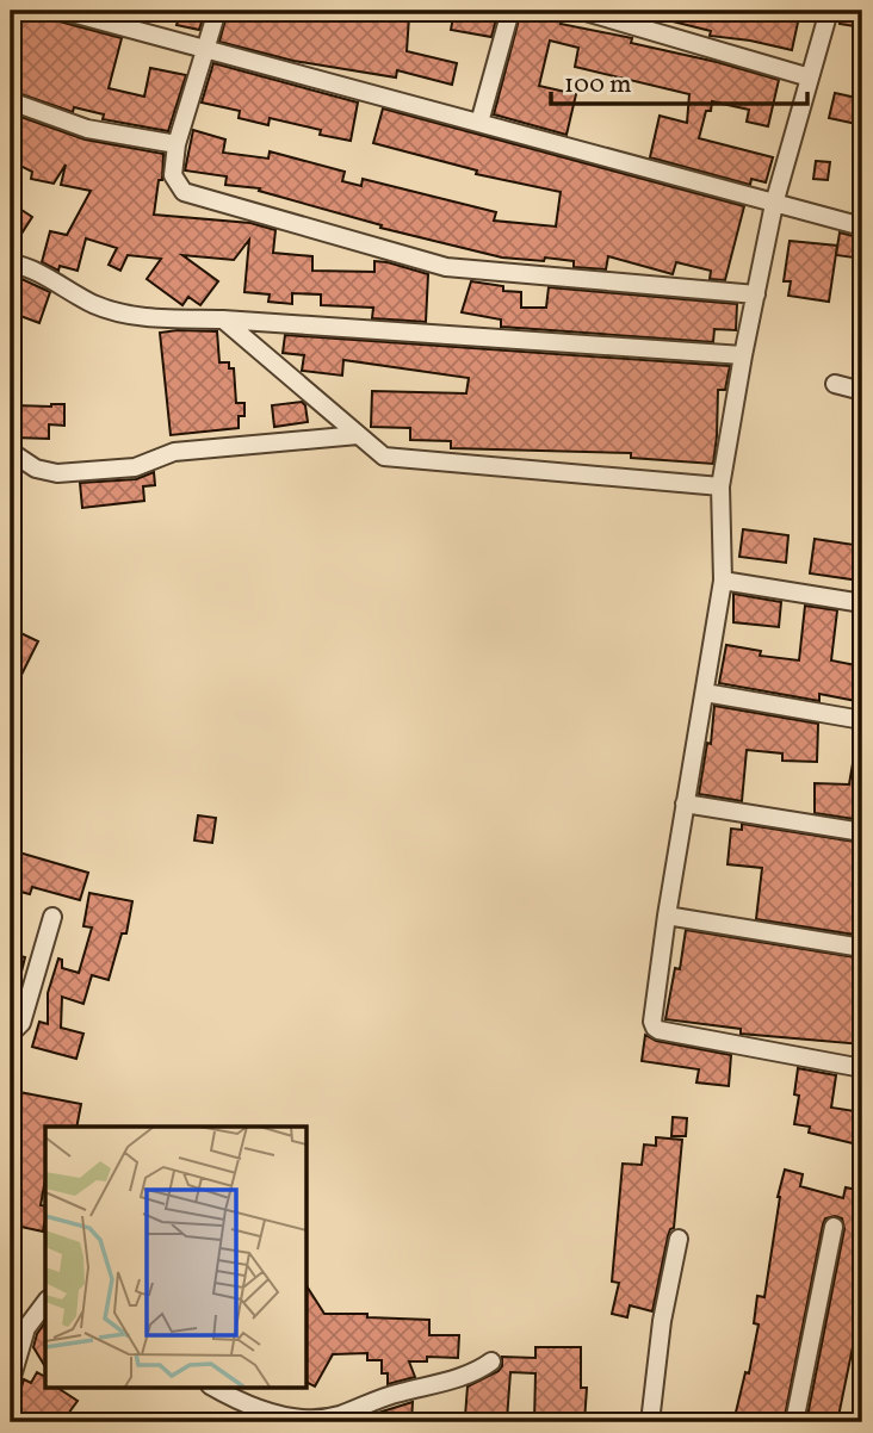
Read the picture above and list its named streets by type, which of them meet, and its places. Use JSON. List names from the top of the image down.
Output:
{
  "scale_bar": "100 m"
}
